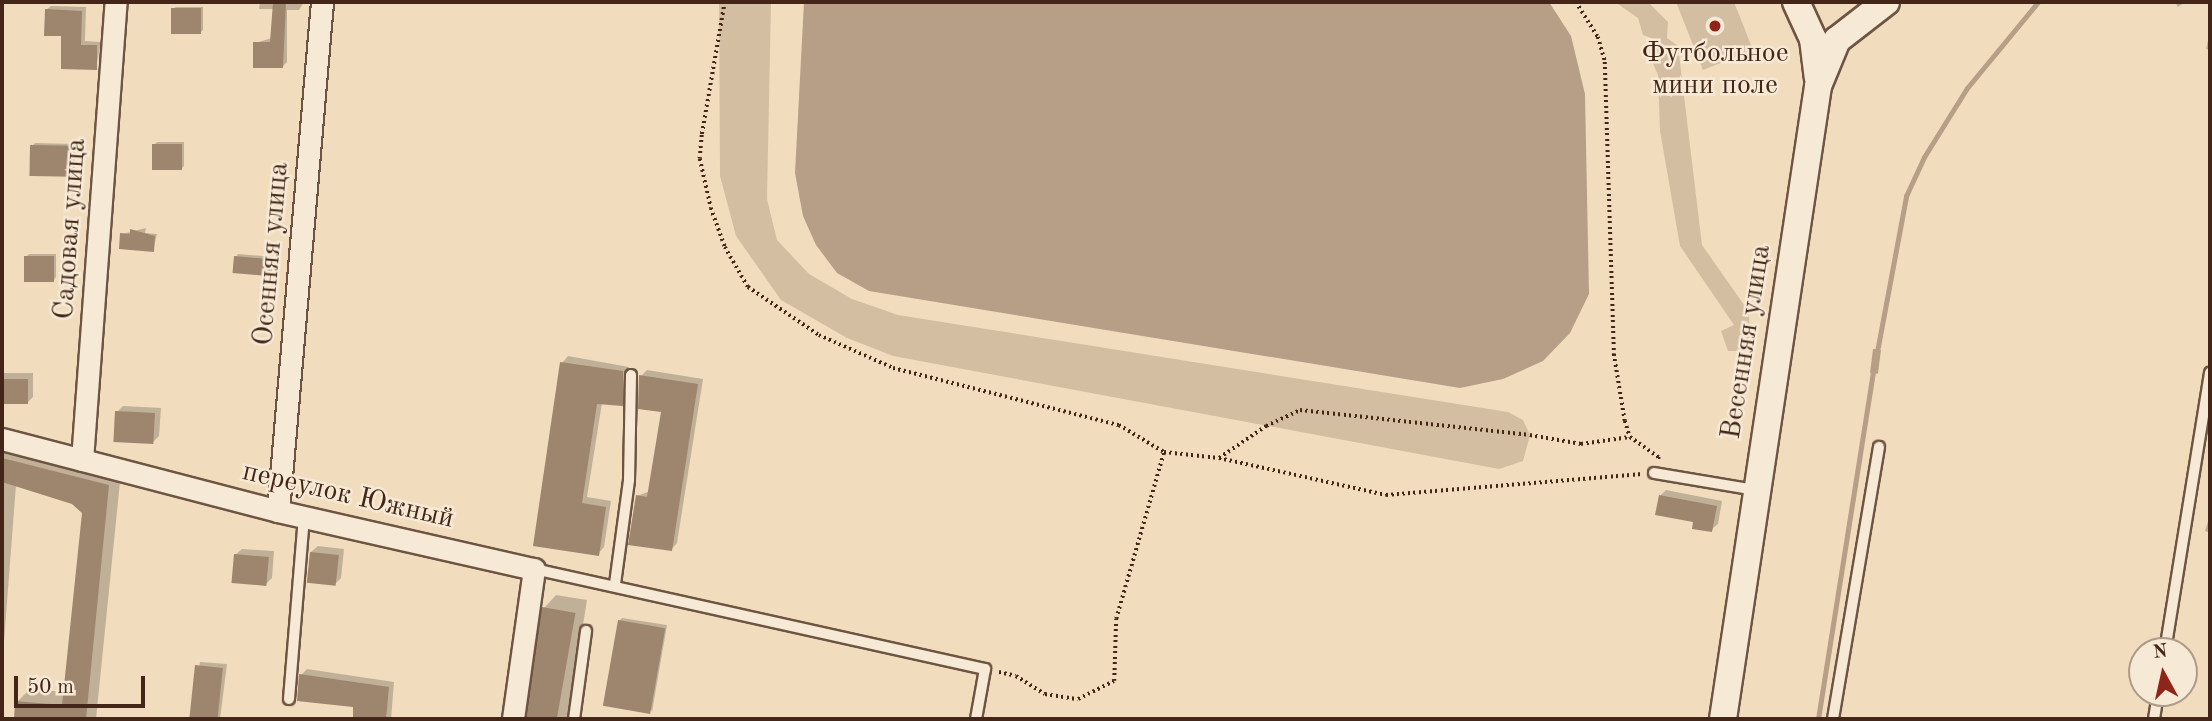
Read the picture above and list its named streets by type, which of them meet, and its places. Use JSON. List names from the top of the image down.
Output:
{
  "streets": {
    "street": [
      "Садовая улица",
      "Осенняя улица",
      "Весенняя улица",
      "переулок Южный"
    ]
  },
  "crossings": [
    ["Садовая улица", "переулок Южный"],
    ["Осенняя улица", "переулок Южный"]
  ],
  "places": ["Футбольное мини поле"],
  "scale_bar": "50 m",
  "north": "top"
}
